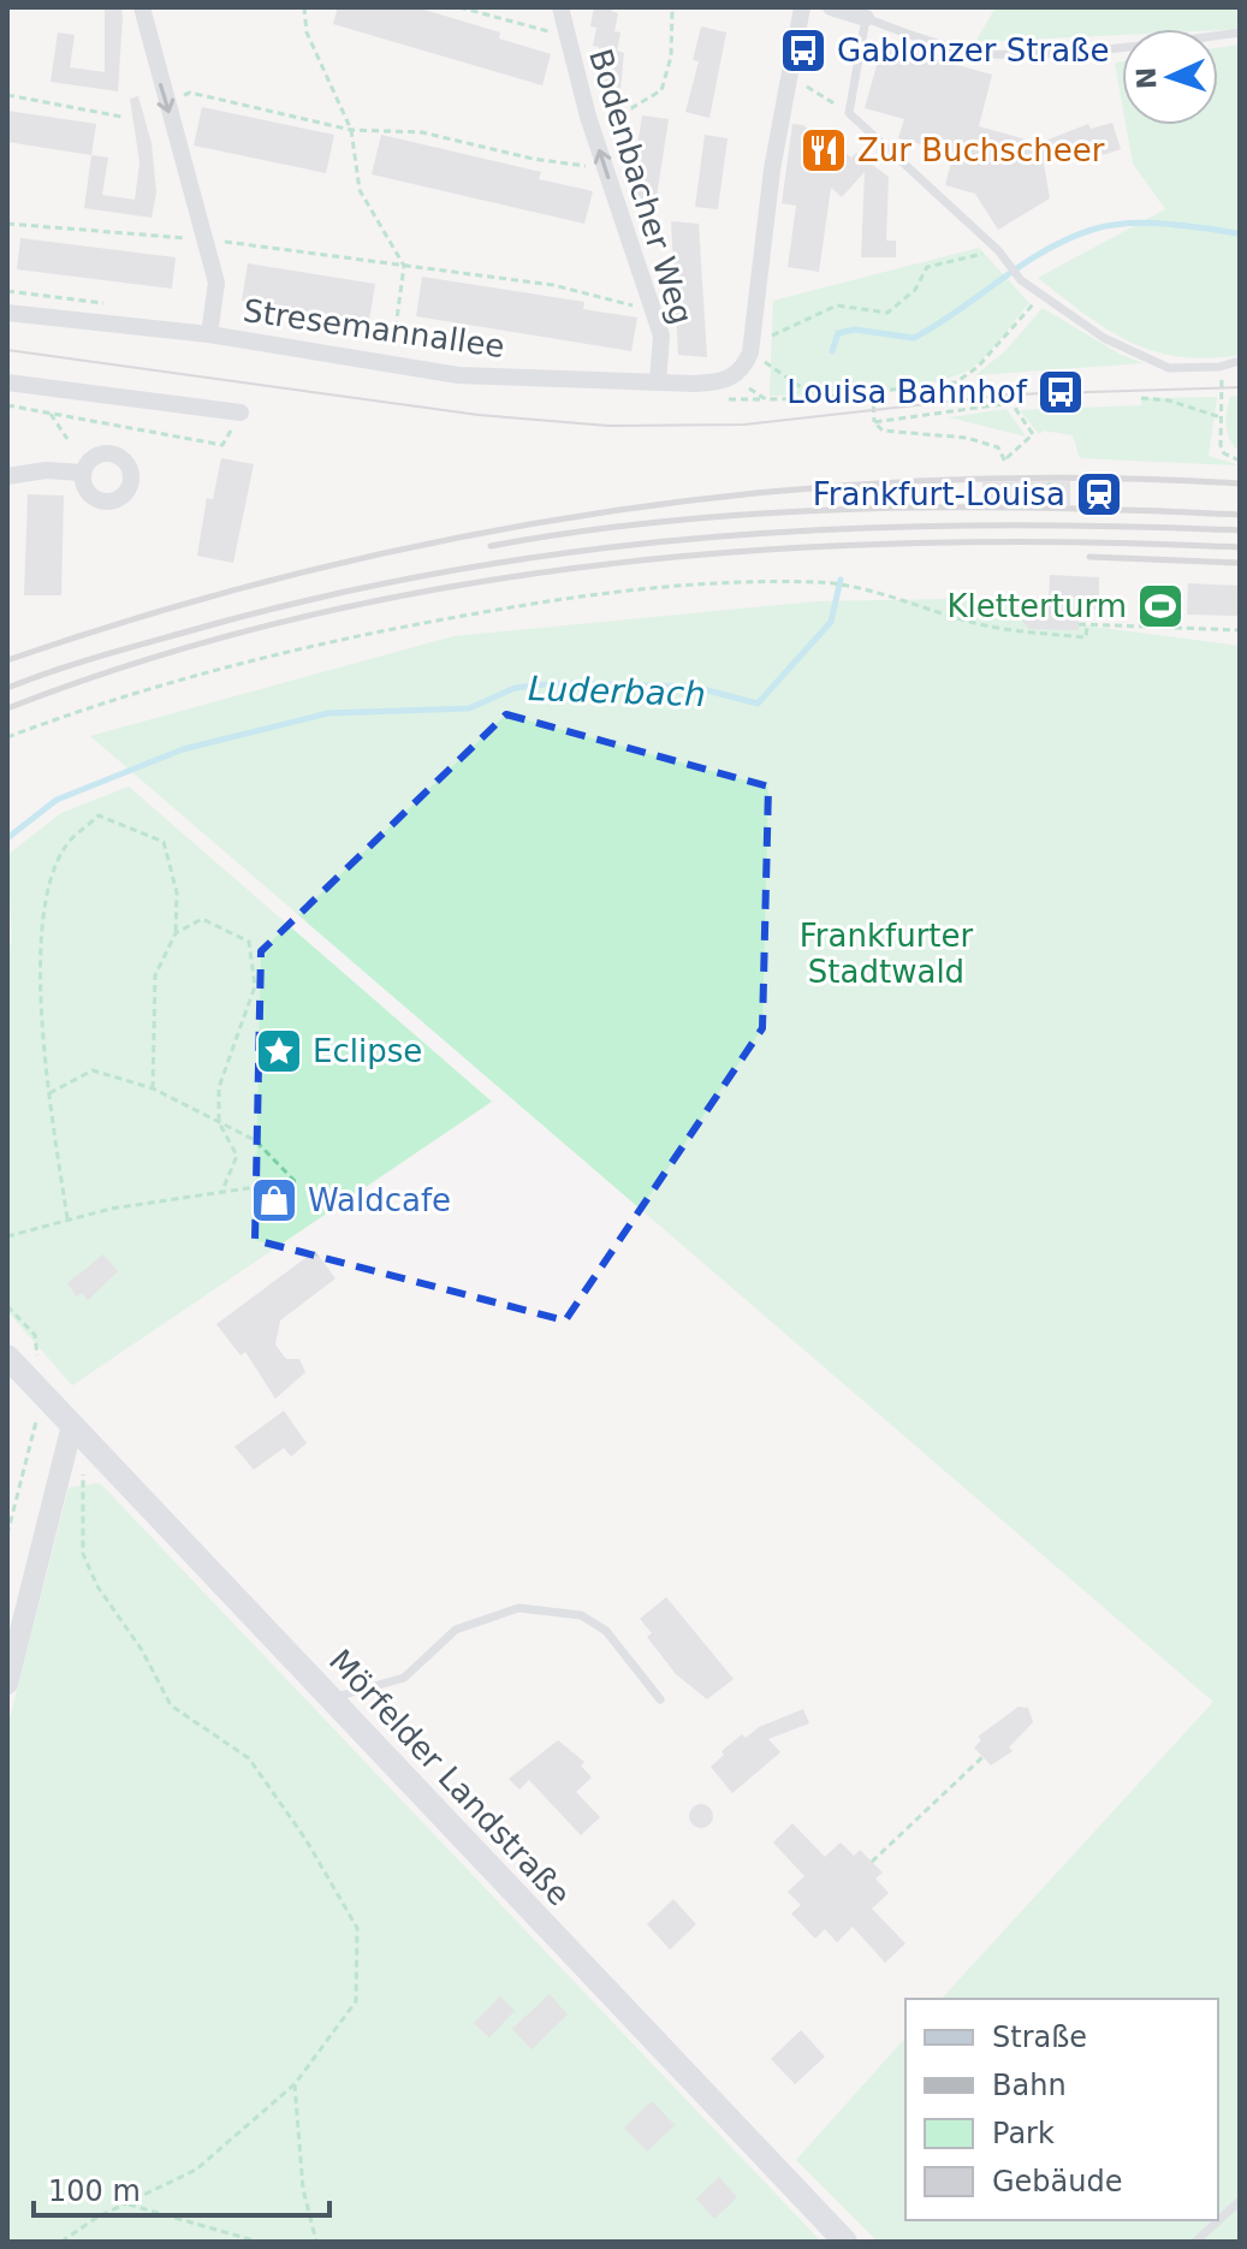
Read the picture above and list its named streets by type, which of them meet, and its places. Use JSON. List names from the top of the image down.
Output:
{
  "streets": {
    "main road": ["Mörfelder Landstraße"],
    "street": ["Bodenbacher Weg", "Stresemannallee"]
  },
  "crossings": [
    ["Bodenbacher Weg", "Stresemannallee"]
  ],
  "water": ["Luderbach"],
  "parks": ["Frankfurter Stadtwald"],
  "places": {
    "bus stop": ["Gablonzer Straße", "Louisa Bahnhof"],
    "restaurant": ["Zur Buchscheer"],
    "station": ["Frankfurt-Louisa"],
    "sports": ["Kletterturm"],
    "place": ["Eclipse"],
    "shop": ["Waldcafe"]
  },
  "legend": [
    "Straße",
    "Bahn",
    "Park",
    "Gebäude"
  ],
  "scale_bar": "100 m",
  "north": "left"
}
